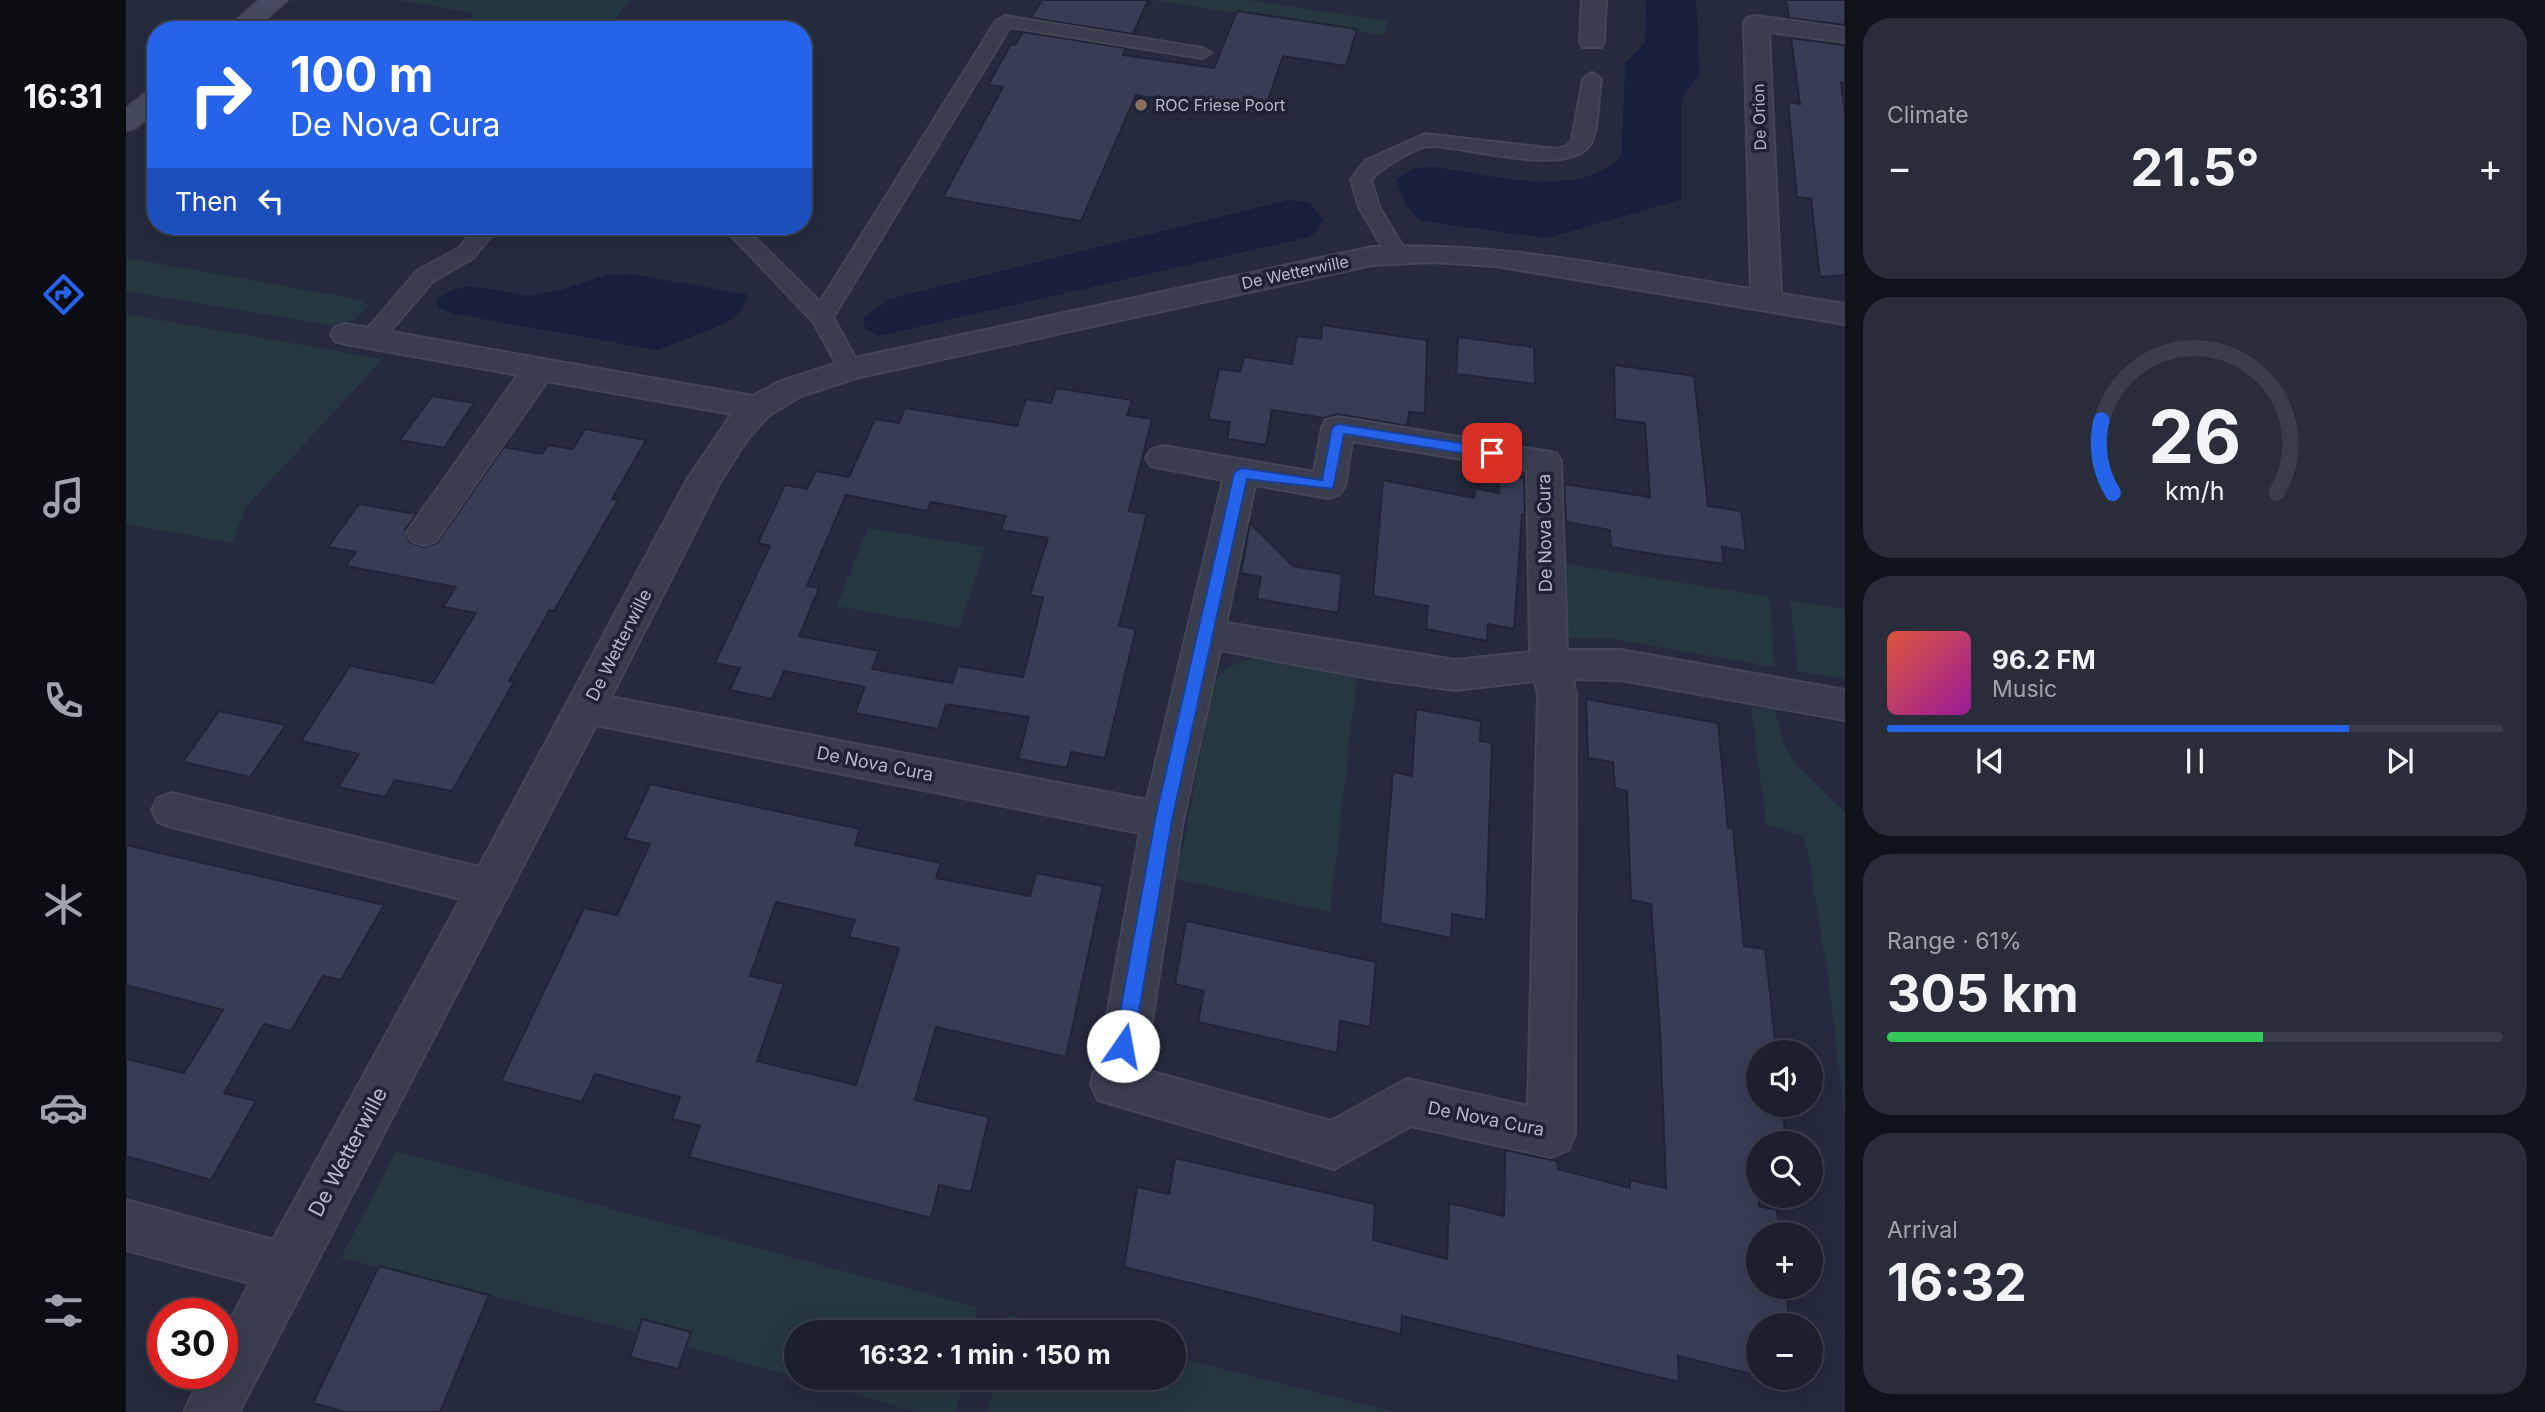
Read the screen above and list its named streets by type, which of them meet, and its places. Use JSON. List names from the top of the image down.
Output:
{
  "streets": {
    "street": ["De Orion", "De Wetterwille", "De Nova Cura"]
  },
  "crossings": [
    ["De Orion", "De Wetterwille"],
    ["De Wetterwille", "De Nova Cura"]
  ],
  "places": ["ROC Friese Poort"],
  "page": {
    "tabs": "16:31",
    "tile": [
      "Climate",
      ["Range · 61%", "305 km"],
      ["Arrival", "16:32"]
    ],
    "turn": ["100 m", "De Nova Cura"],
    "heat": ["−", "21.5°", "+"],
    "then": "Then",
    "song": ["96.2 FM", "Music"],
    "map_buttons": ["+", "−"],
    "limit": "30",
    "trip": "16:32 · 1 min · 150 m",
    "gauge": ["26", "km/h"]
  }
}
